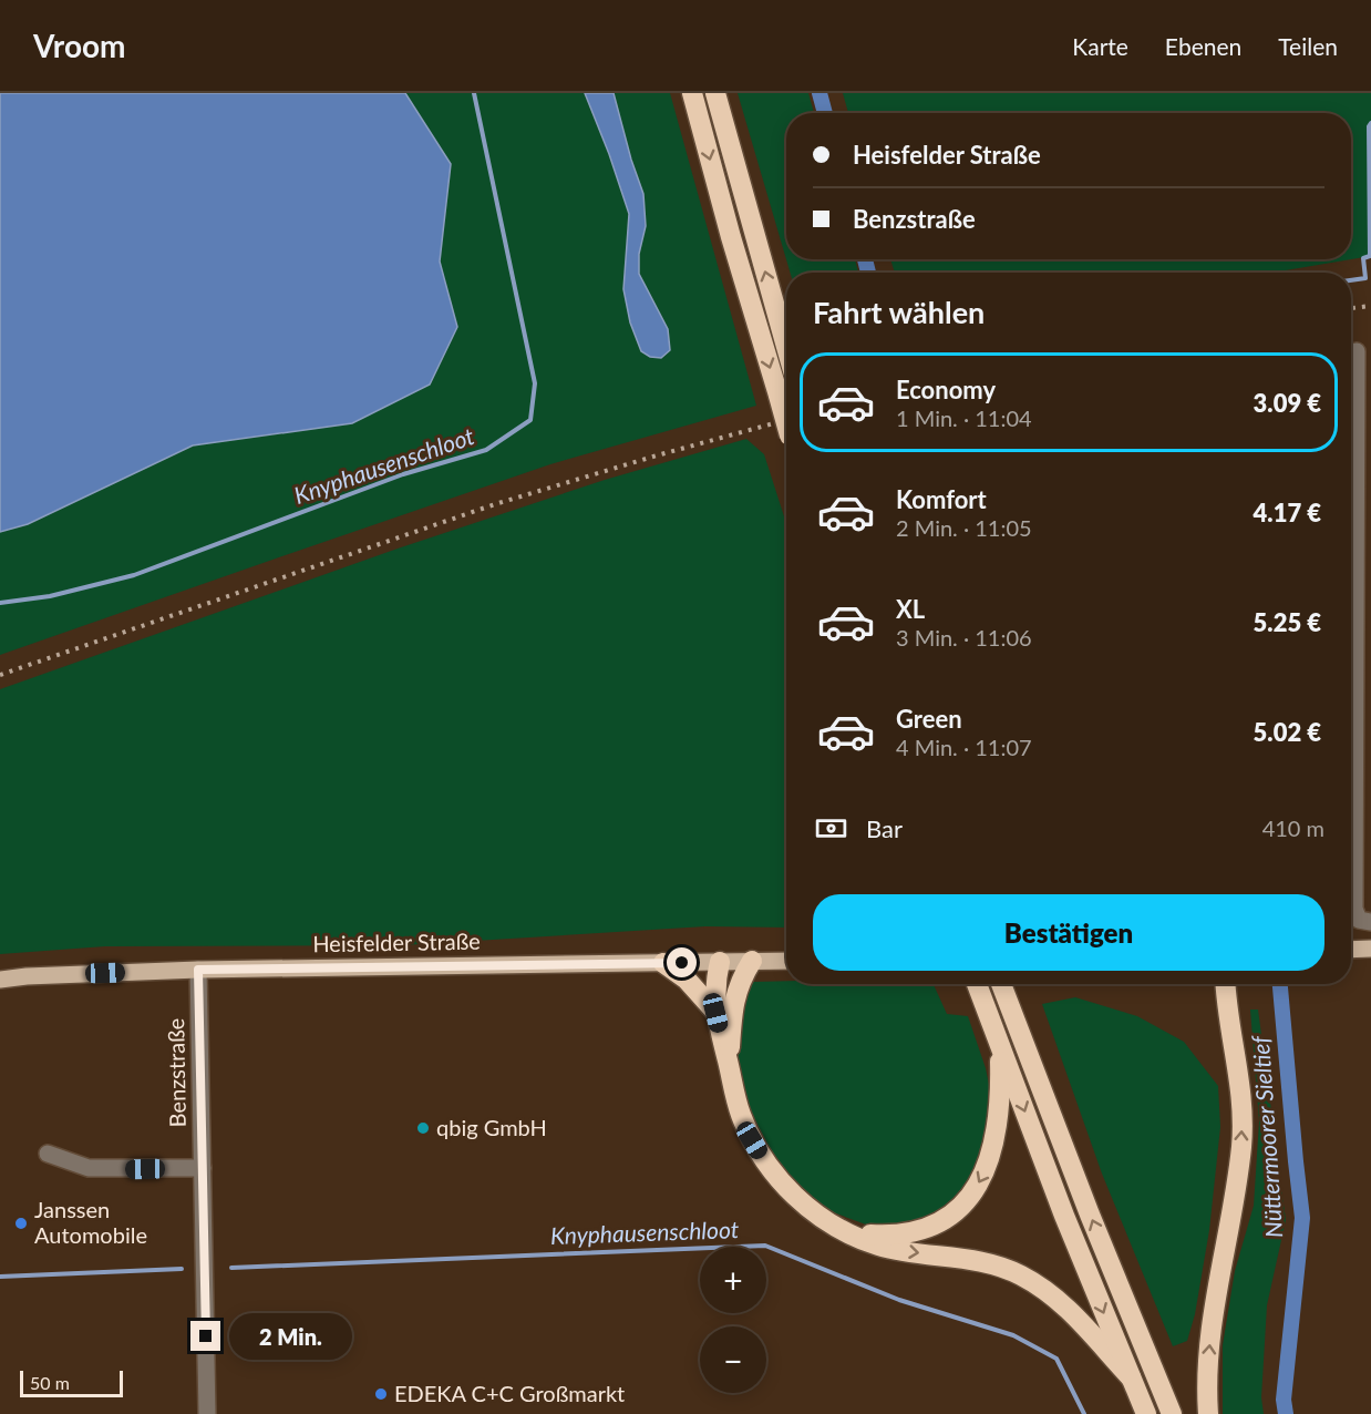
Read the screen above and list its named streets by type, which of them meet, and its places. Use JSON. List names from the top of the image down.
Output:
{
  "streets": {
    "main road": ["Heisfelder Straße"],
    "street": ["Benzstraße"]
  },
  "crossings": [
    ["Heisfelder Straße", "Benzstraße"]
  ],
  "water": ["Knyphausenschloot", "Nüttermoorer Sieltief"],
  "places": ["qbig GmbH", "Janssen Automobile", "EDEKA C+C Großmarkt"],
  "scale_bar": "50 m",
  "page": {
    "header": "Vroom",
    "nav": ["Karte", "Ebenen", "Teilen"],
    "banner": ["Heisfelder Straße", "Benzstraße"],
    "heading": "Fahrt wählen",
    "list": [
      {
        "name": "Economy",
        "note": "1 Min. · 11:04",
        "value": "3.09 €"
      },
      {
        "name": "Komfort",
        "note": "2 Min. · 11:05",
        "value": "4.17 €"
      },
      {
        "name": "XL",
        "note": "3 Min. · 11:06",
        "value": "5.25 €"
      },
      {
        "name": "Green",
        "note": "4 Min. · 11:07",
        "value": "5.02 €"
      }
    ],
    "pay": ["Bar", "410 m"],
    "buttons": "Bestätigen",
    "map_buttons": ["+", "−"],
    "bubble": "2 Min.",
    "scale": "50 m"
  }
}
